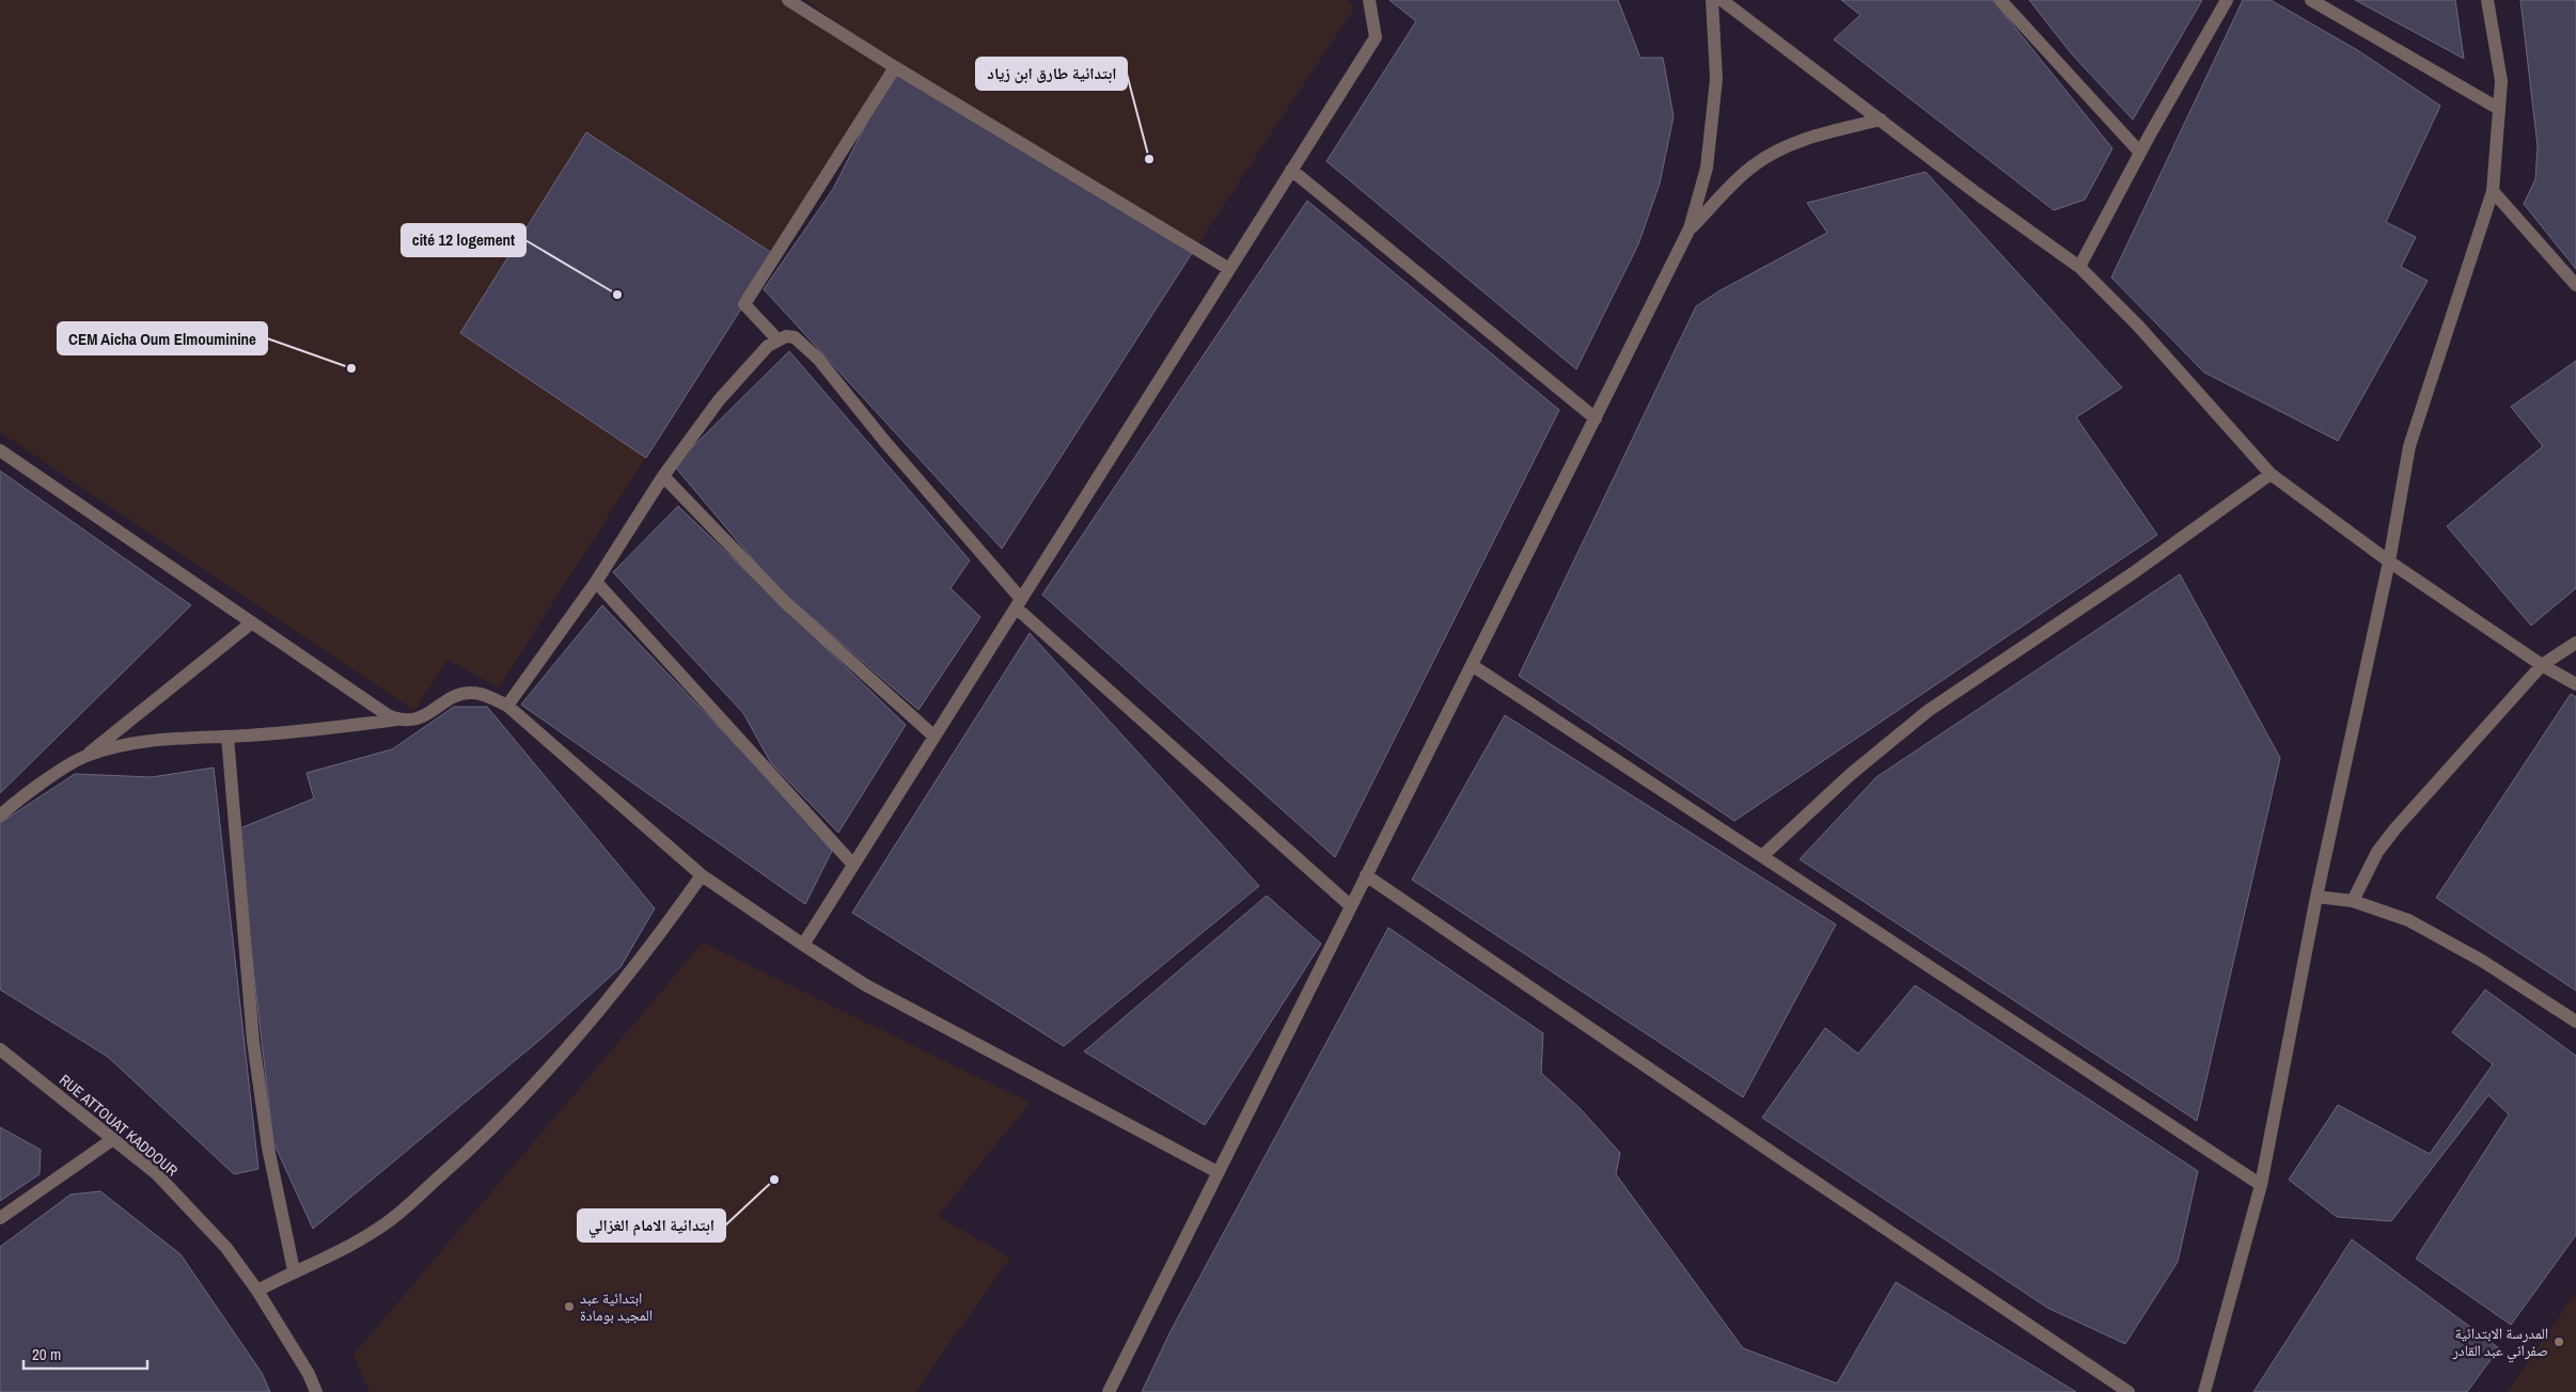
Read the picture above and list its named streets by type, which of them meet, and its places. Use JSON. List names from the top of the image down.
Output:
{
  "streets": {
    "street": ["RUE ATTOUAT KADDOUR"]
  },
  "places": [
    "ابتدائية طارق ابن زياد",
    "cité 12 logement",
    "CEM Aicha Oum Elmouminine",
    "ابتدائية الامام الغزالي",
    "ابتدائية عبد المجيد بومادة",
    "المدرسة الابتدائية صفراني عبد القادر"
  ],
  "scale_bar": "20 m"
}
